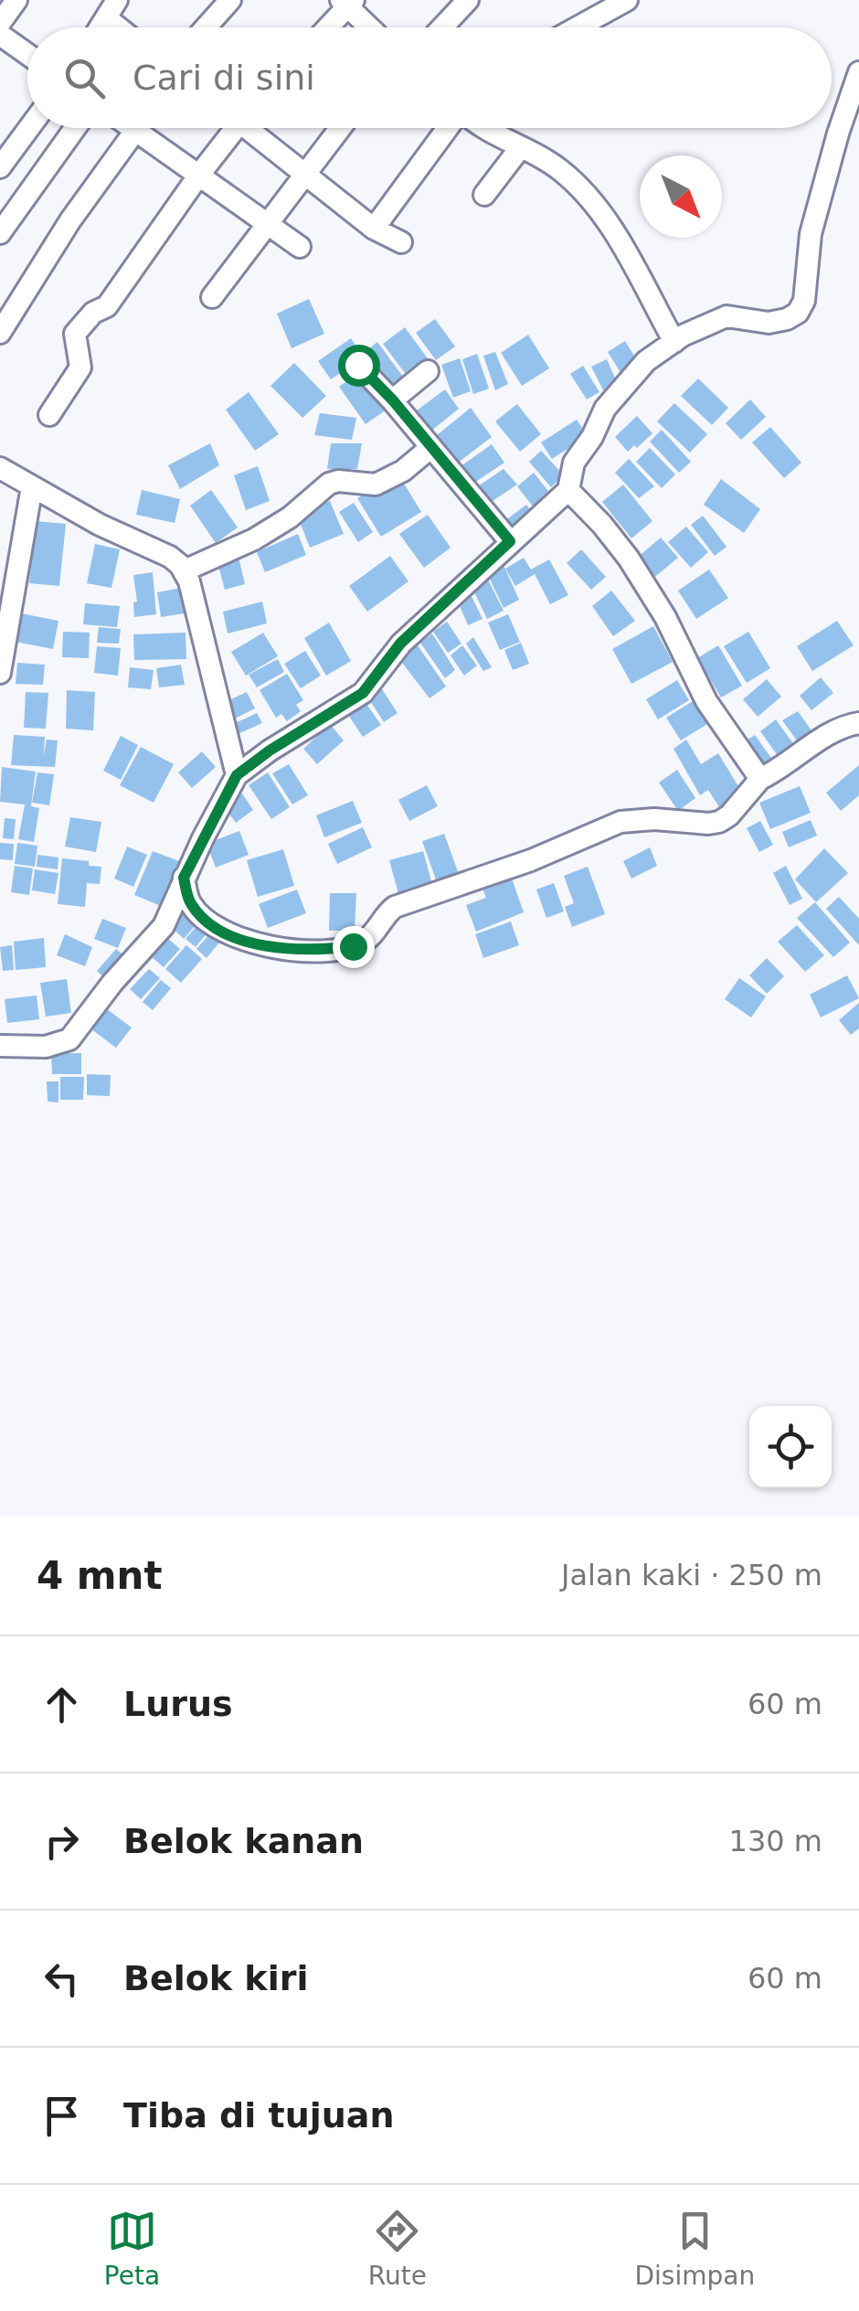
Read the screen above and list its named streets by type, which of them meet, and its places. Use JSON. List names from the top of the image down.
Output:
{
  "north": "bottom right",
  "page": {
    "search": "Cari di sini",
    "heading": ["4 mnt", "Jalan kaki · 250 m"],
    "list": [
      ["Lurus", "60 m"],
      ["Belok kanan", "130 m"],
      ["Belok kiri", "60 m"],
      "Tiba di tujuan"
    ],
    "nav": ["Peta", "Rute", "Disimpan"]
  }
}
